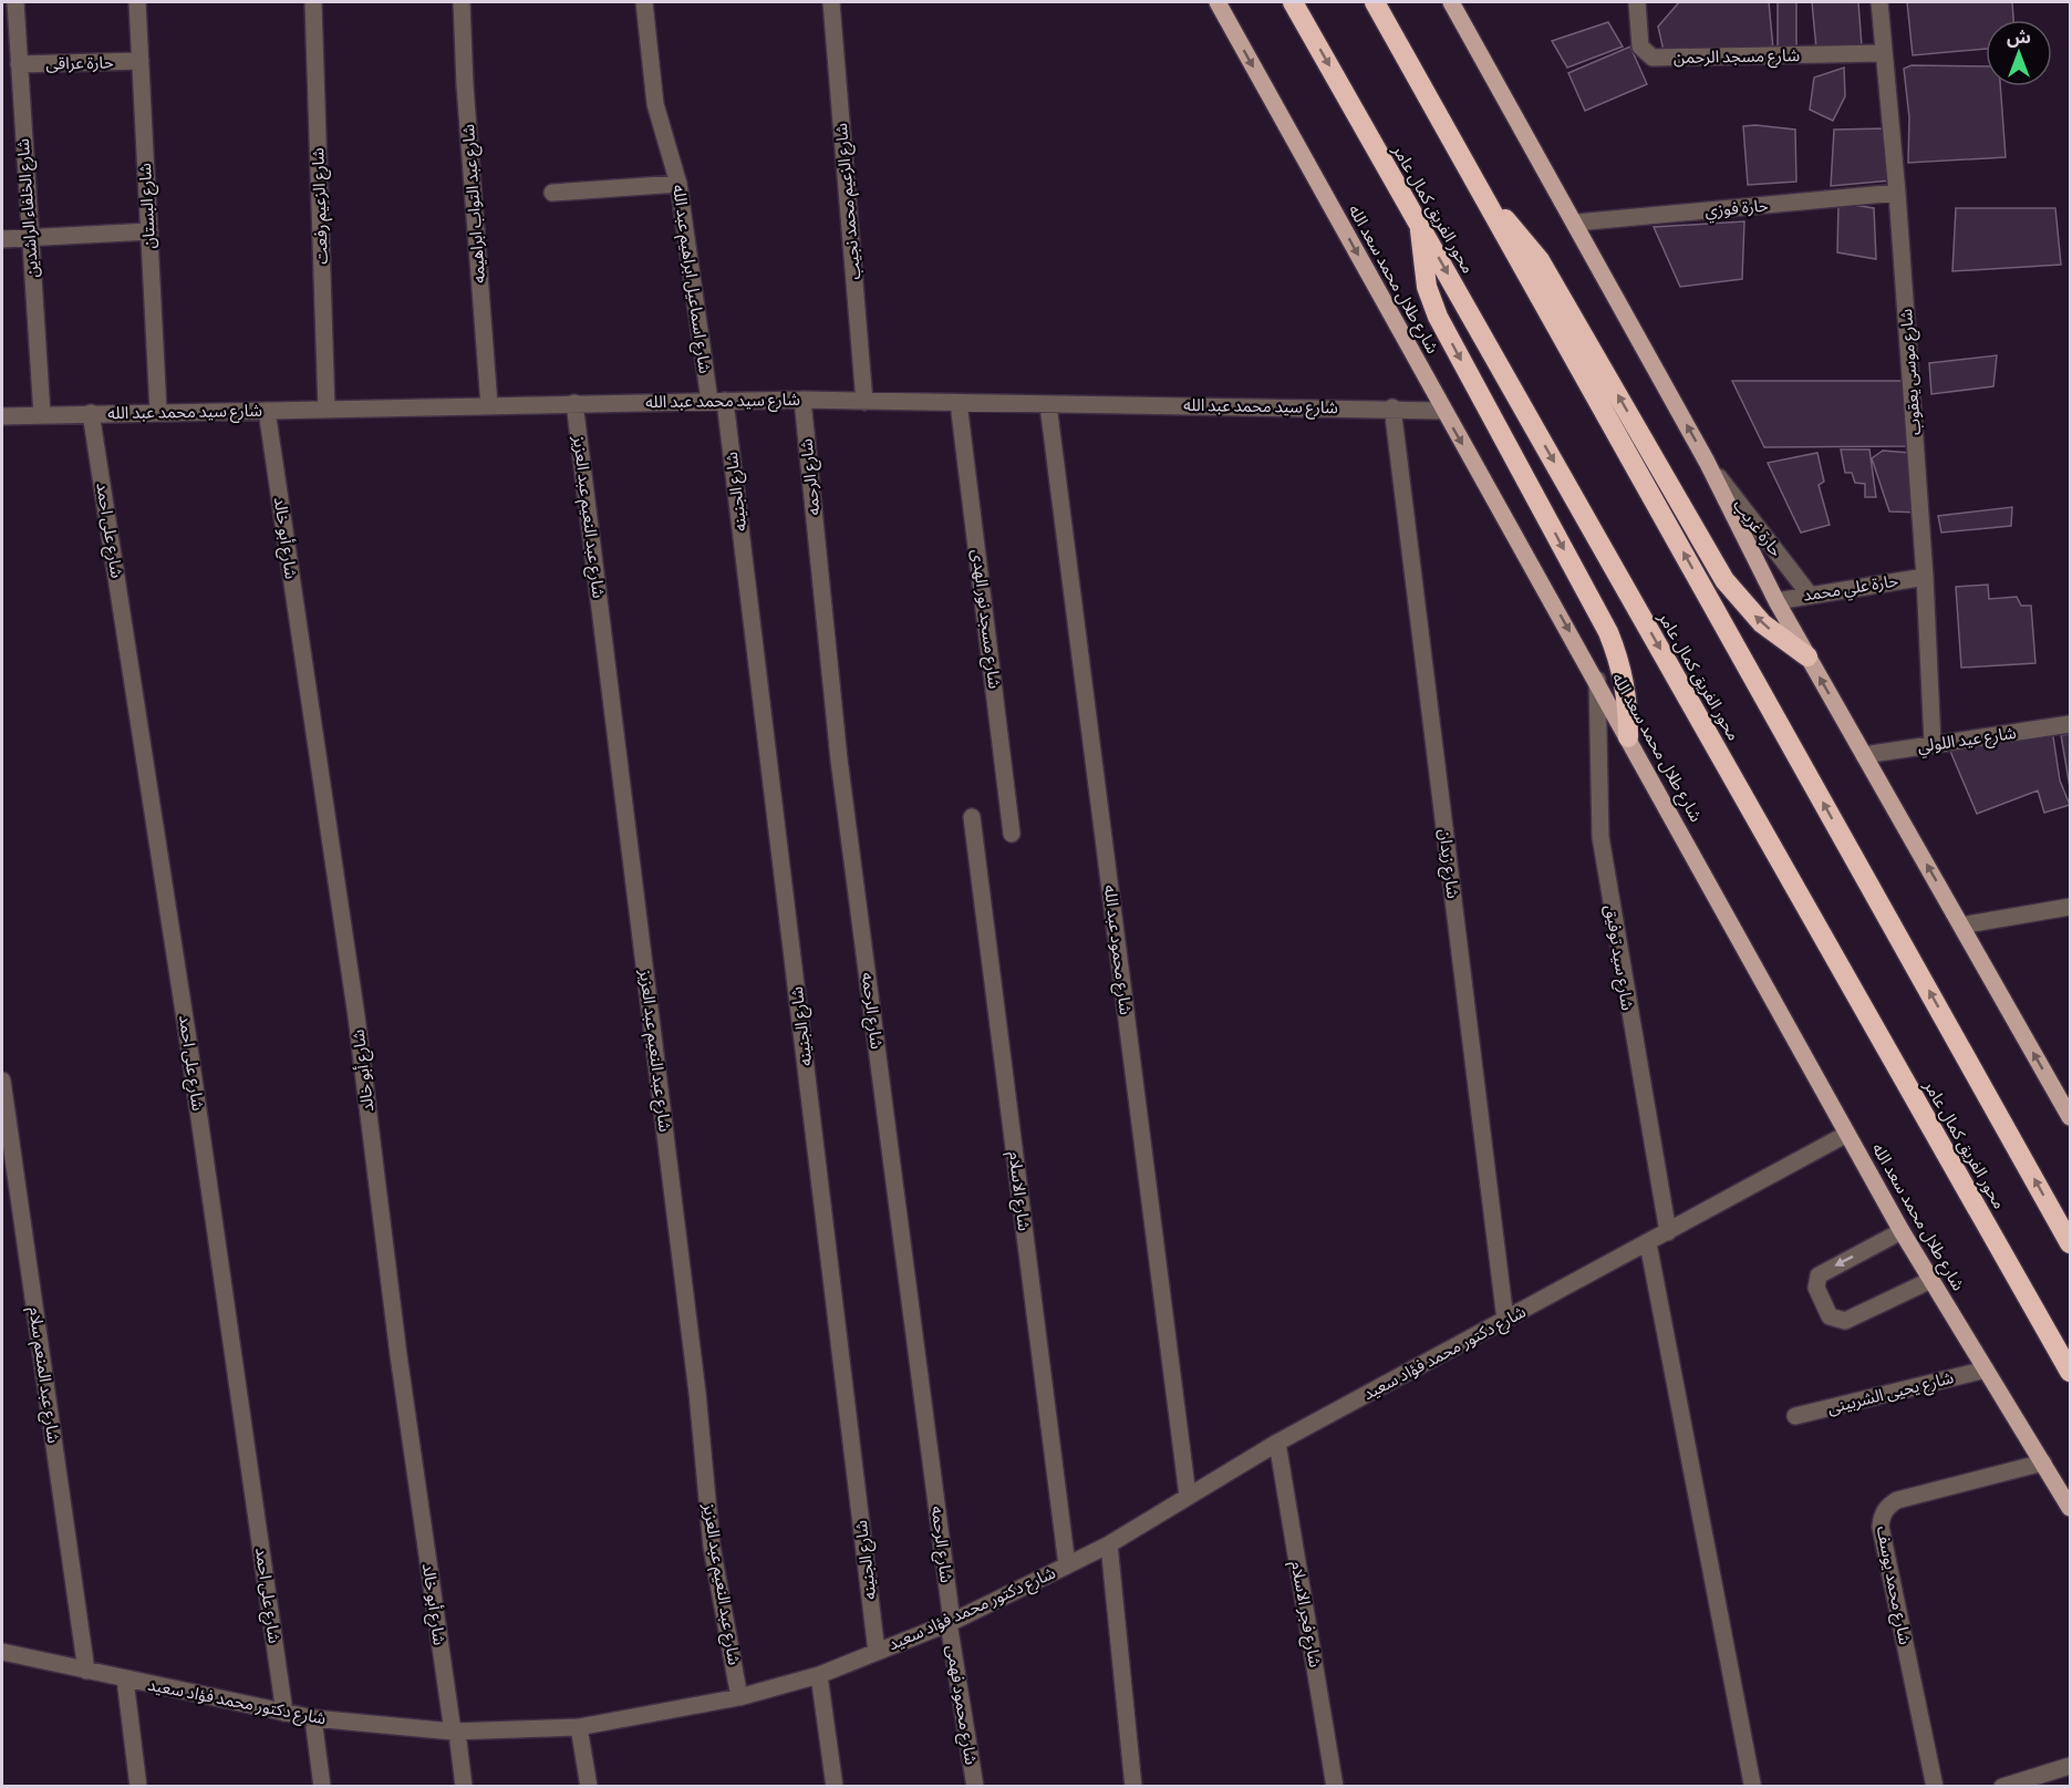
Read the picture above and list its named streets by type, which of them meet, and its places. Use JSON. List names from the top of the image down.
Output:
{
  "streets": {
    "highway": ["محور الفريق كمال عامر"],
    "main road": ["شارع طلال محمد سعد الله"],
    "street": [
      "شارع مسجد الرحمن",
      "حارة عراقى",
      "شارع الزعيم محمد نجيب",
      "شارع عبد التواب ابراهيمه",
      "شارع البستان",
      "شارع الزعيم رفعت",
      "شارع الخلفاء الراشدين",
      "حارة فوزي",
      "شارع اسماعيل ابراهيم عبد الله",
      "شارع موسى يعقوب",
      "شارع سيد محمد عبد الله",
      "شارع الرحمه",
      "شارع الجنينه",
      "شارع عبد النعيم عبد العزيز",
      "حارة غريب",
      "شارع على احمد",
      "شارع أبو خالد",
      "حارة علي محمد",
      "شارع مسجد نور الهدى",
      "شارع عيد اللولي",
      "شارع زيدان",
      "شارع محمود عبد الله",
      "شارع سيد توفيق",
      "شارع الاسلام",
      "شارع دكتور محمد فؤاد سعيد",
      "شارع عبد المنعم سلام",
      "شارع يحيى الشربينى",
      "شارع محمد يوسف",
      "شارع فجر الاسلام",
      "شارع محمود فهمى"
    ]
  },
  "crossings": [
    ["شارع مسجد الرحمن", "شارع موسى يعقوب"],
    ["حارة عراقى", "شارع البستان"],
    ["حارة عراقى", "شارع الخلفاء الراشدين"],
    ["شارع الزعيم محمد نجيب", "شارع سيد محمد عبد الله"],
    ["شارع عبد التواب ابراهيمه", "شارع سيد محمد عبد الله"],
    ["شارع البستان", "شارع سيد محمد عبد الله"],
    ["شارع الزعيم رفعت", "شارع سيد محمد عبد الله"],
    ["شارع الخلفاء الراشدين", "شارع سيد محمد عبد الله"],
    ["حارة فوزي", "شارع موسى يعقوب"],
    ["شارع اسماعيل ابراهيم عبد الله", "شارع سيد محمد عبد الله"],
    ["شارع اسماعيل ابراهيم عبد الله", "شارع الجنينه"],
    ["شارع طلال محمد سعد الله", "شارع سيد محمد عبد الله"],
    ["شارع طلال محمد سعد الله", "شارع سيد توفيق"],
    ["شارع طلال محمد سعد الله", "شارع دكتور محمد فؤاد سعيد"],
    ["شارع طلال محمد سعد الله", "شارع يحيى الشربينى"],
    ["شارع طلال محمد سعد الله", "شارع محمد يوسف"],
    ["شارع موسى يعقوب", "حارة علي محمد"],
    ["شارع موسى يعقوب", "شارع عيد اللولي"],
    ["شارع سيد محمد عبد الله", "شارع الرحمه"],
    ["شارع سيد محمد عبد الله", "شارع الجنينه"],
    ["شارع سيد محمد عبد الله", "شارع عبد النعيم عبد العزيز"],
    ["شارع سيد محمد عبد الله", "شارع على احمد"],
    ["شارع سيد محمد عبد الله", "شارع أبو خالد"],
    ["شارع سيد محمد عبد الله", "شارع مسجد نور الهدى"],
    ["شارع سيد محمد عبد الله", "شارع زيدان"],
    ["شارع سيد محمد عبد الله", "شارع محمود عبد الله"],
    ["شارع الرحمه", "شارع دكتور محمد فؤاد سعيد"],
    ["شارع الرحمه", "شارع محمود فهمى"],
    ["شارع الجنينه", "شارع دكتور محمد فؤاد سعيد"],
    ["شارع عبد النعيم عبد العزيز", "شارع دكتور محمد فؤاد سعيد"],
    ["حارة غريب", "حارة علي محمد"],
    ["شارع على احمد", "شارع دكتور محمد فؤاد سعيد"],
    ["شارع أبو خالد", "شارع دكتور محمد فؤاد سعيد"],
    ["شارع زيدان", "شارع دكتور محمد فؤاد سعيد"],
    ["شارع محمود عبد الله", "شارع دكتور محمد فؤاد سعيد"],
    ["شارع سيد توفيق", "شارع دكتور محمد فؤاد سعيد"],
    ["شارع الاسلام", "شارع دكتور محمد فؤاد سعيد"],
    ["شارع دكتور محمد فؤاد سعيد", "شارع عبد المنعم سلام"],
    ["شارع دكتور محمد فؤاد سعيد", "شارع فجر الاسلام"],
    ["شارع دكتور محمد فؤاد سعيد", "شارع محمود فهمى"]
  ],
  "one_way": ["شارع طلال محمد سعد الله"],
  "north": "top"
}
